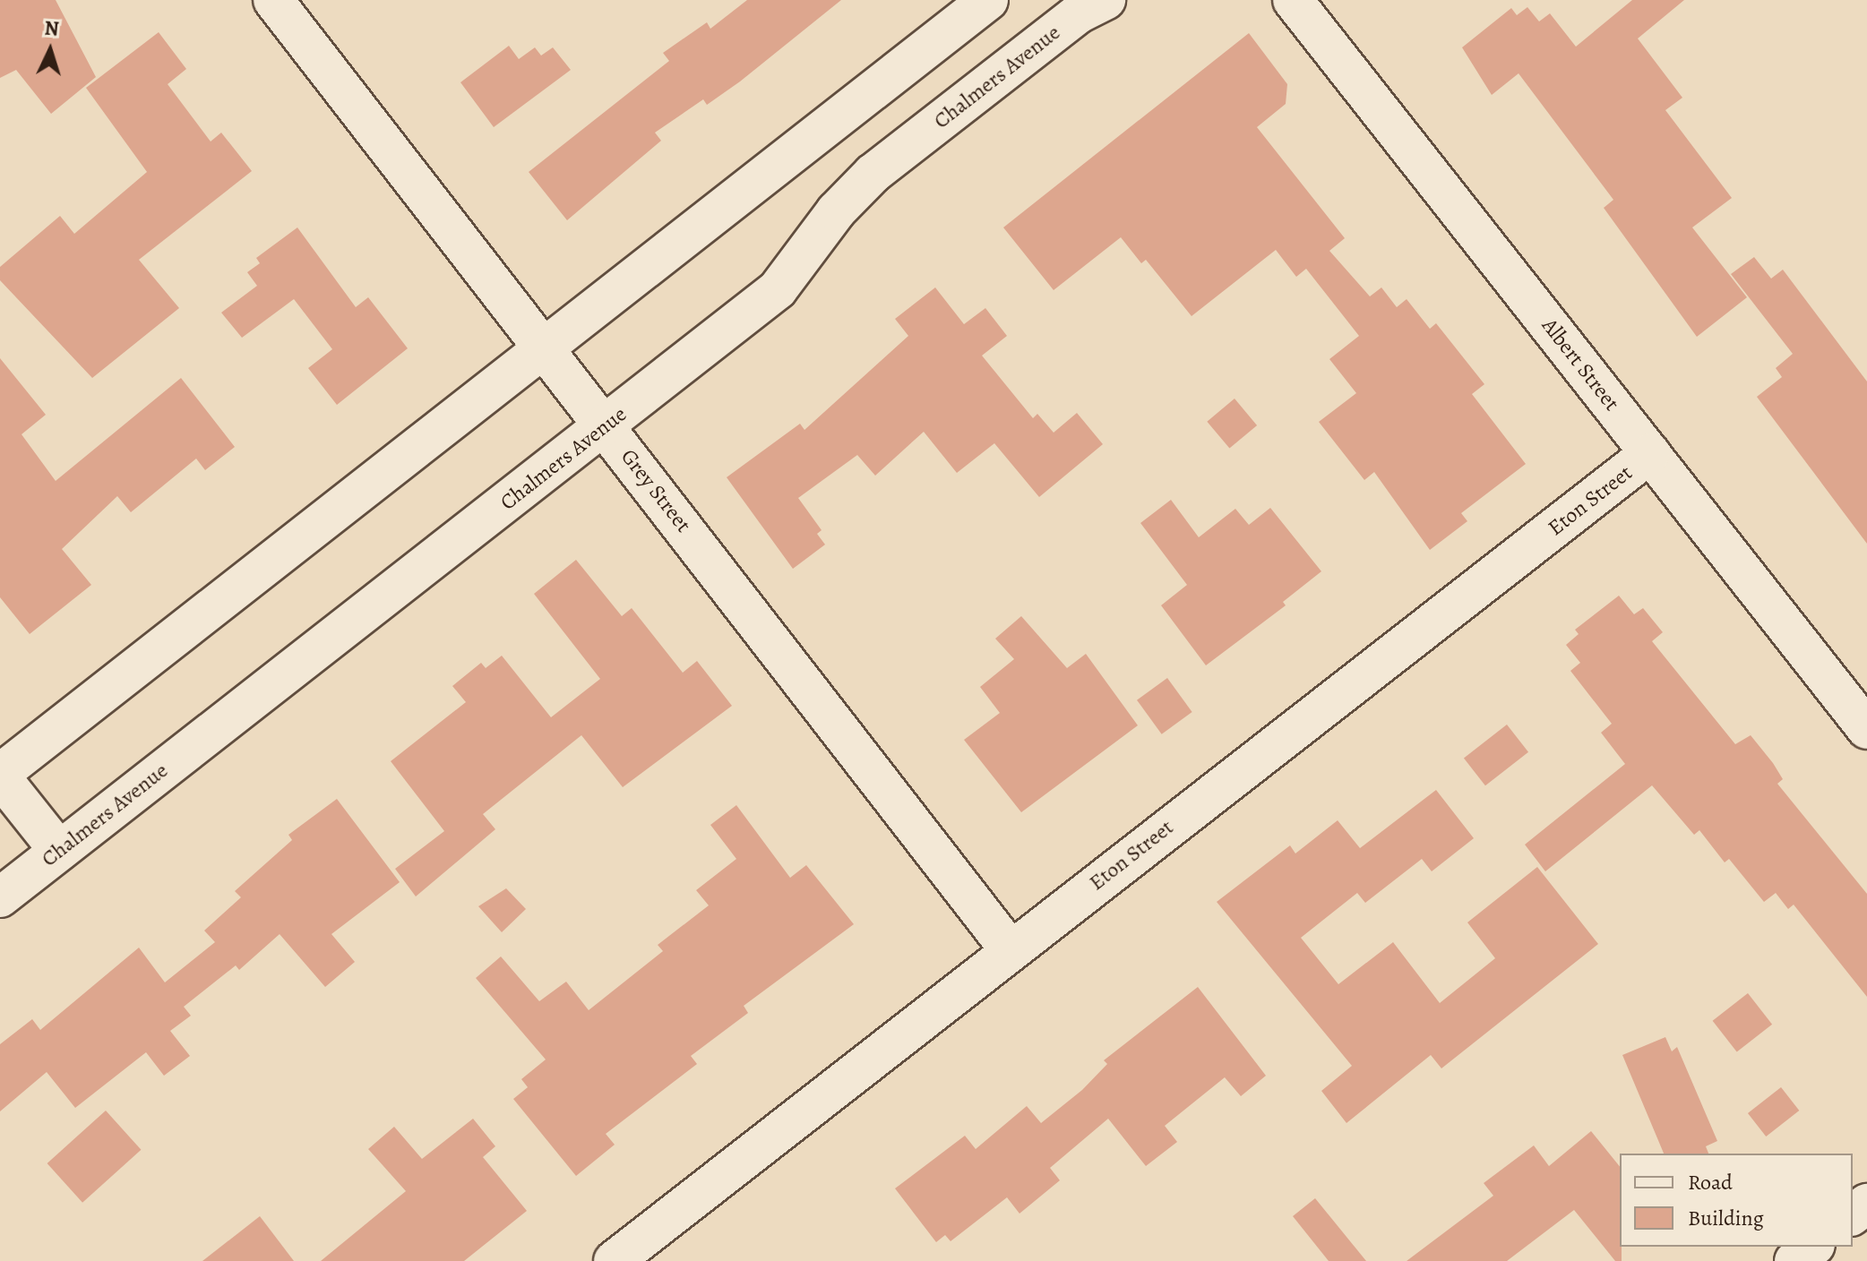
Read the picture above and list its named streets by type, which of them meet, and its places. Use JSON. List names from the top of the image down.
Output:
{
  "streets": {
    "street": [
      "Chalmers Avenue",
      "Albert Street",
      "Grey Street",
      "Eton Street"
    ]
  },
  "crossings": [
    ["Chalmers Avenue", "Grey Street"],
    ["Albert Street", "Eton Street"],
    ["Grey Street", "Eton Street"]
  ],
  "legend": ["Road", "Building"],
  "north": "top"
}
